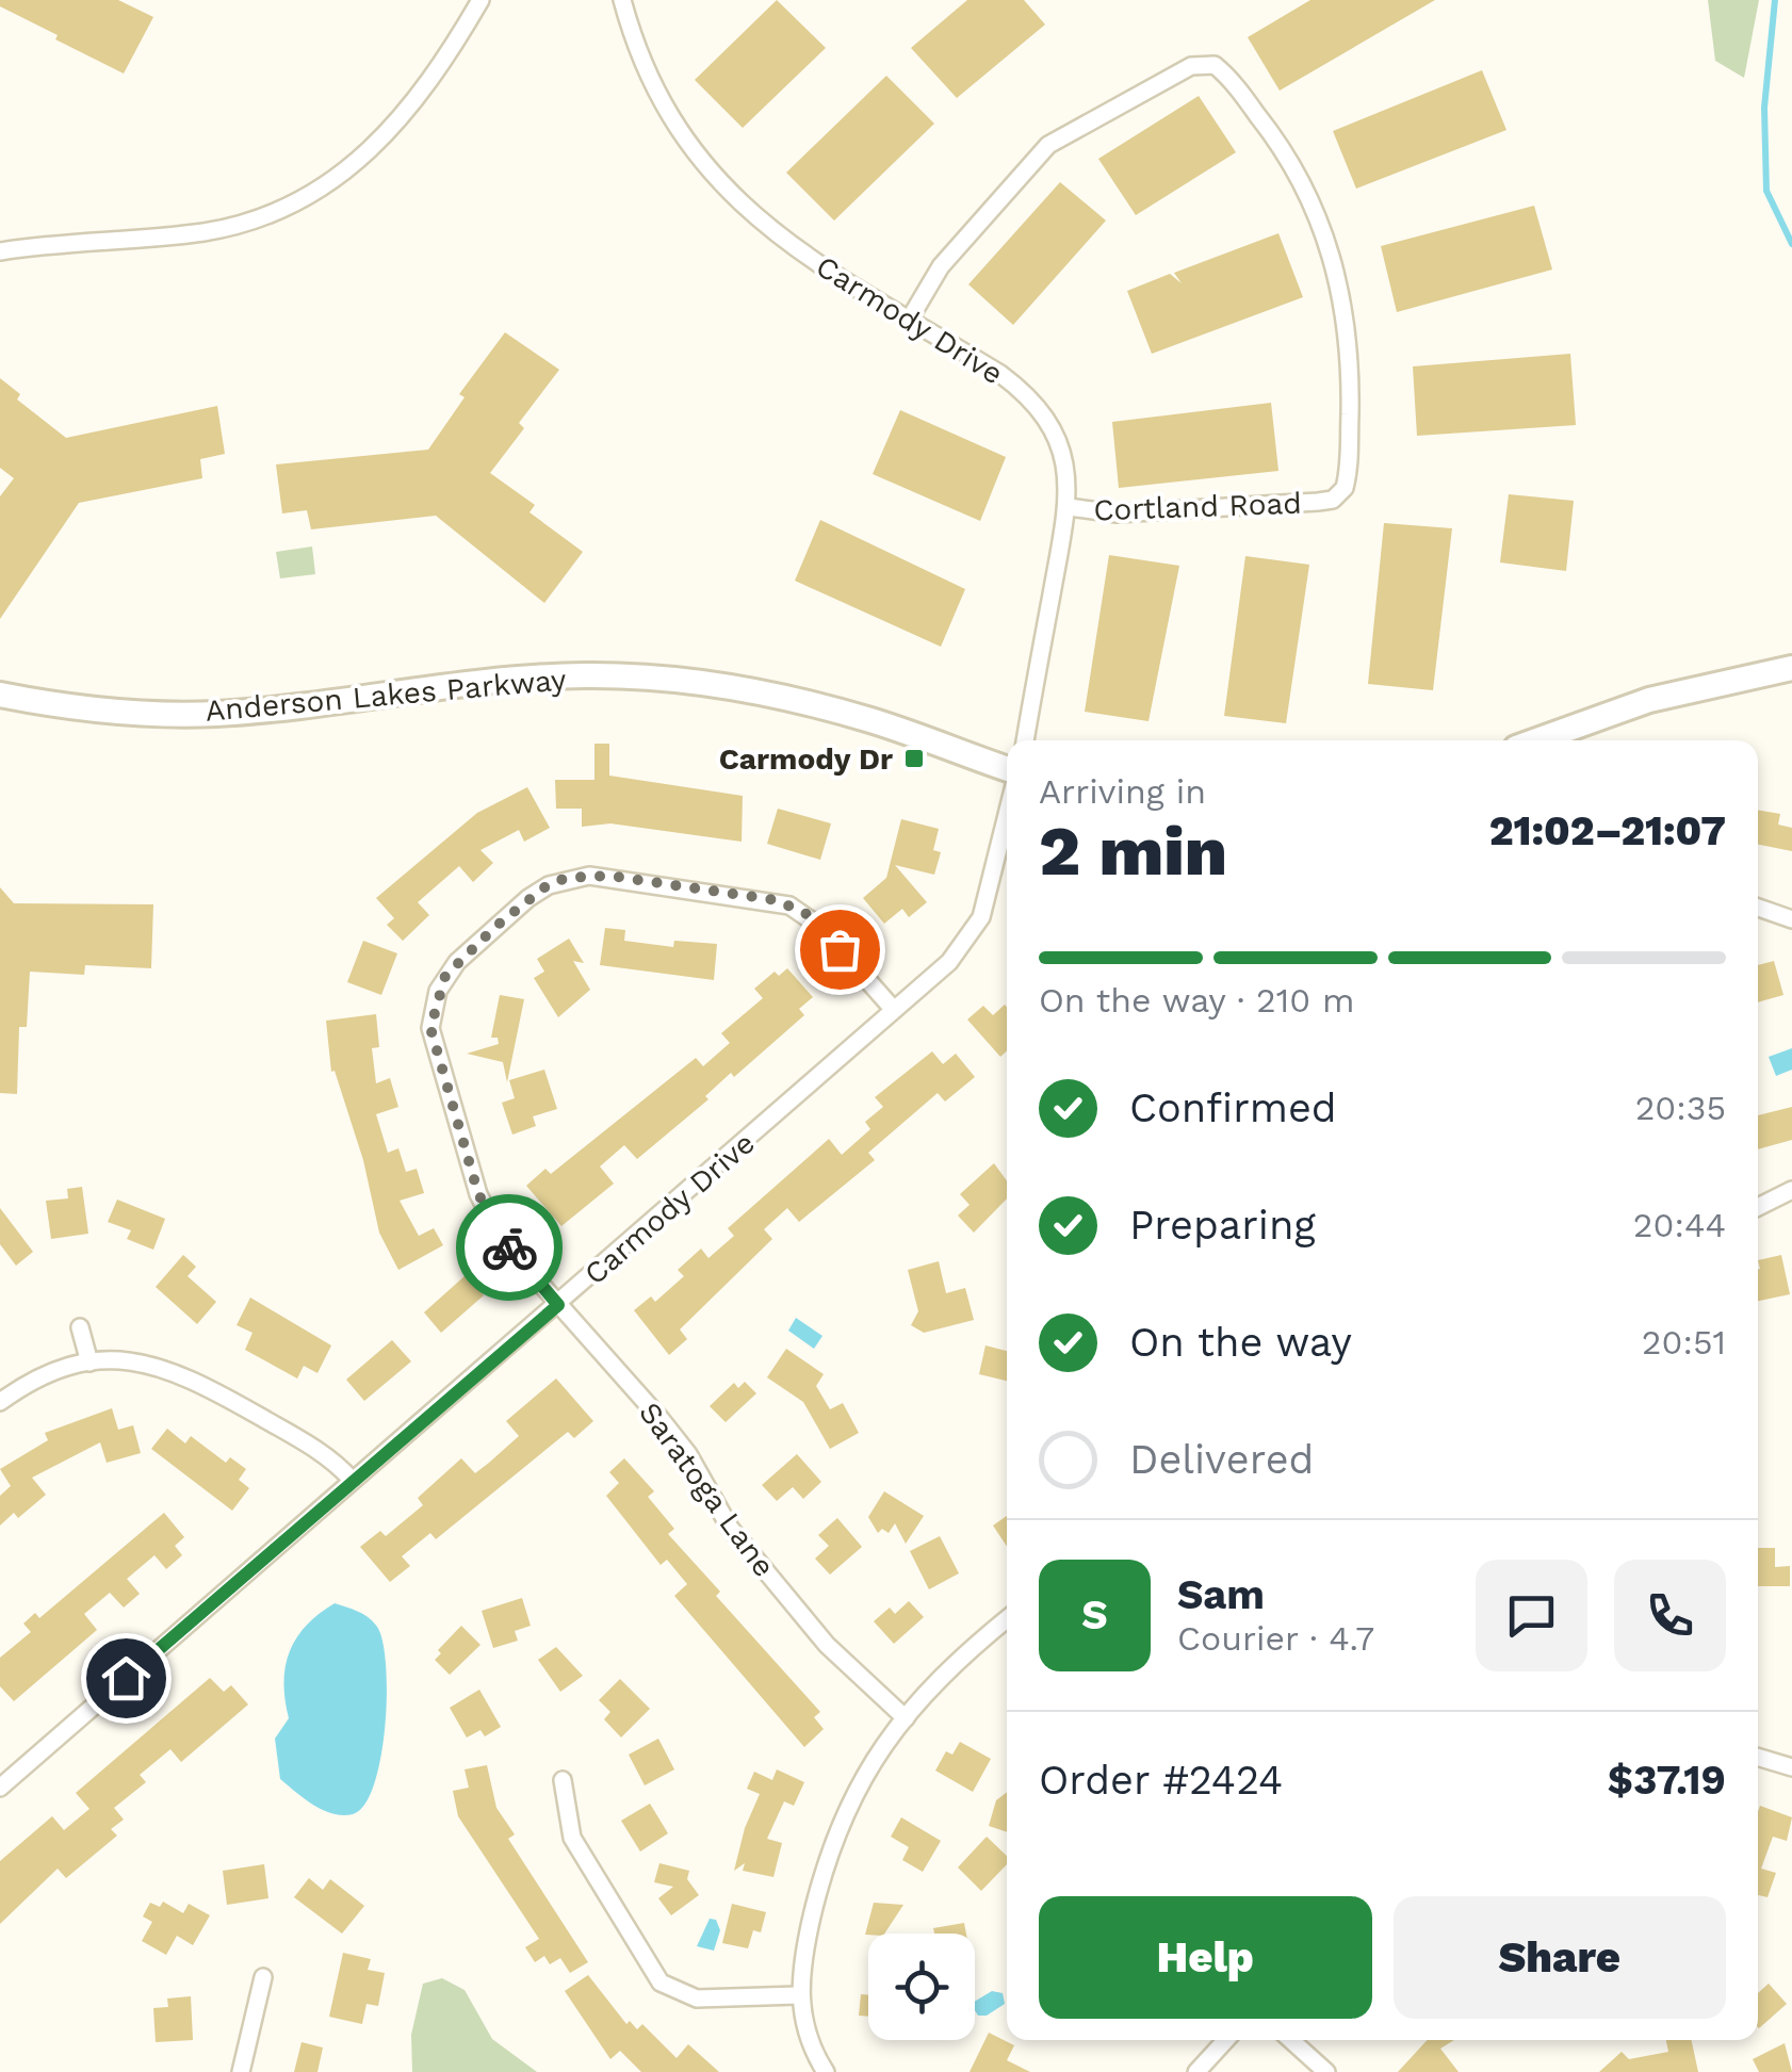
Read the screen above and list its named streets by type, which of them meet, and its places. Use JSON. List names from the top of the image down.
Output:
{
  "streets": {
    "street": [
      "Carmody Drive",
      "Cortland Road",
      "Anderson Lakes Parkway",
      "Saratoga Lane"
    ]
  },
  "crossings": [
    ["Carmody Drive", "Cortland Road"],
    ["Carmody Drive", "Saratoga Lane"]
  ],
  "places": {
    "transit": ["Carmody Dr"]
  },
  "page": {
    "heading": ["2 min", "Arriving in", "21:02–21:07"],
    "panel": [
      "Sam",
      "Courier · 4.7",
      "Order #2424",
      "$37.19"
    ],
    "bar": "On the way · 210 m",
    "list": [
      ["Confirmed", "20:35"],
      ["Preparing", "20:44"],
      ["On the way", "20:51"],
      "Delivered"
    ],
    "round": "S",
    "buttons": ["Help", "Share"]
  }
}
